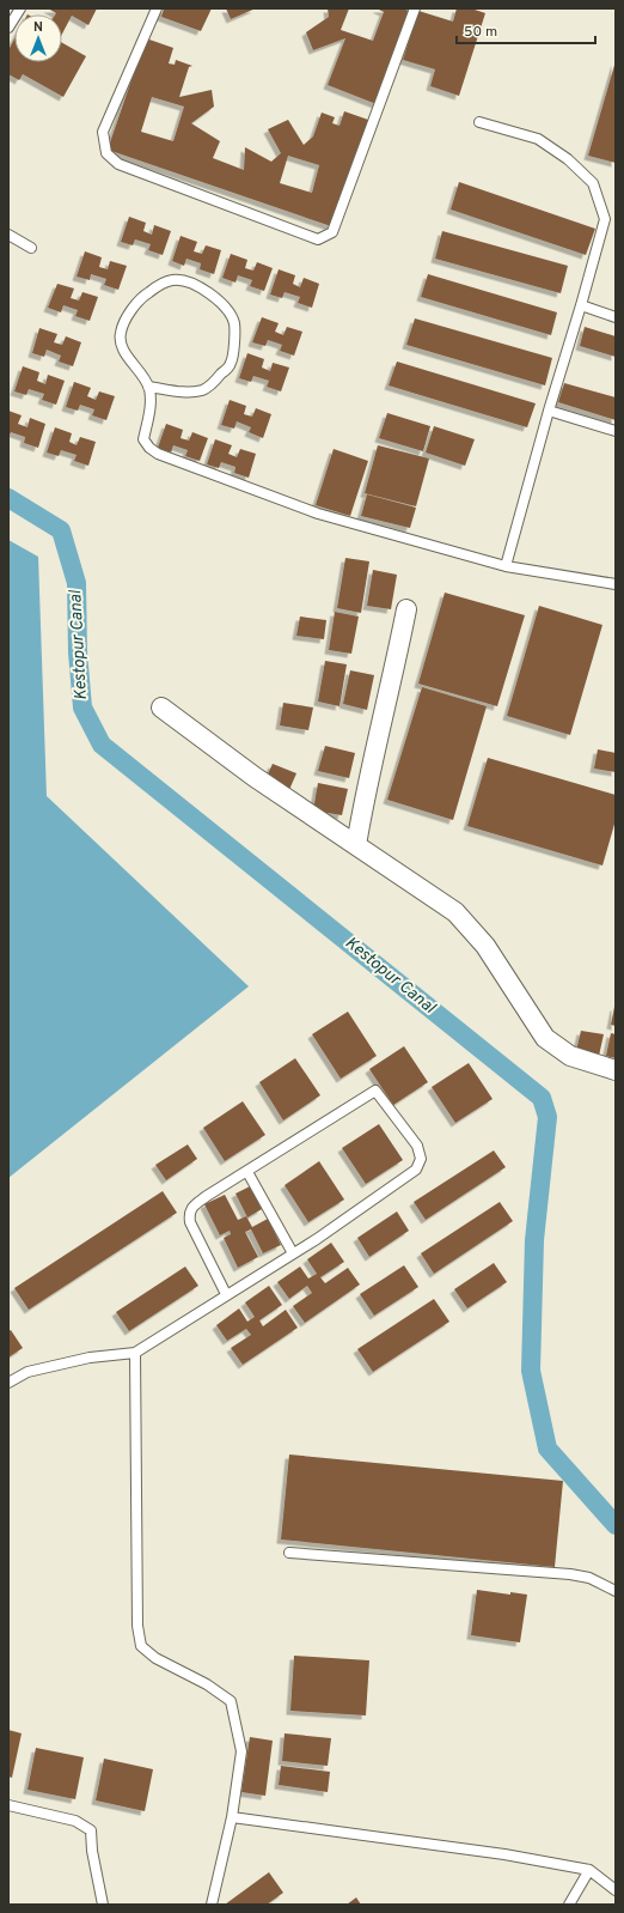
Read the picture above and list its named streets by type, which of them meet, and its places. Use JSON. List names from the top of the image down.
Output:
{
  "water": ["Kestopur Canal"],
  "scale_bar": "50 m",
  "north": "top"
}
